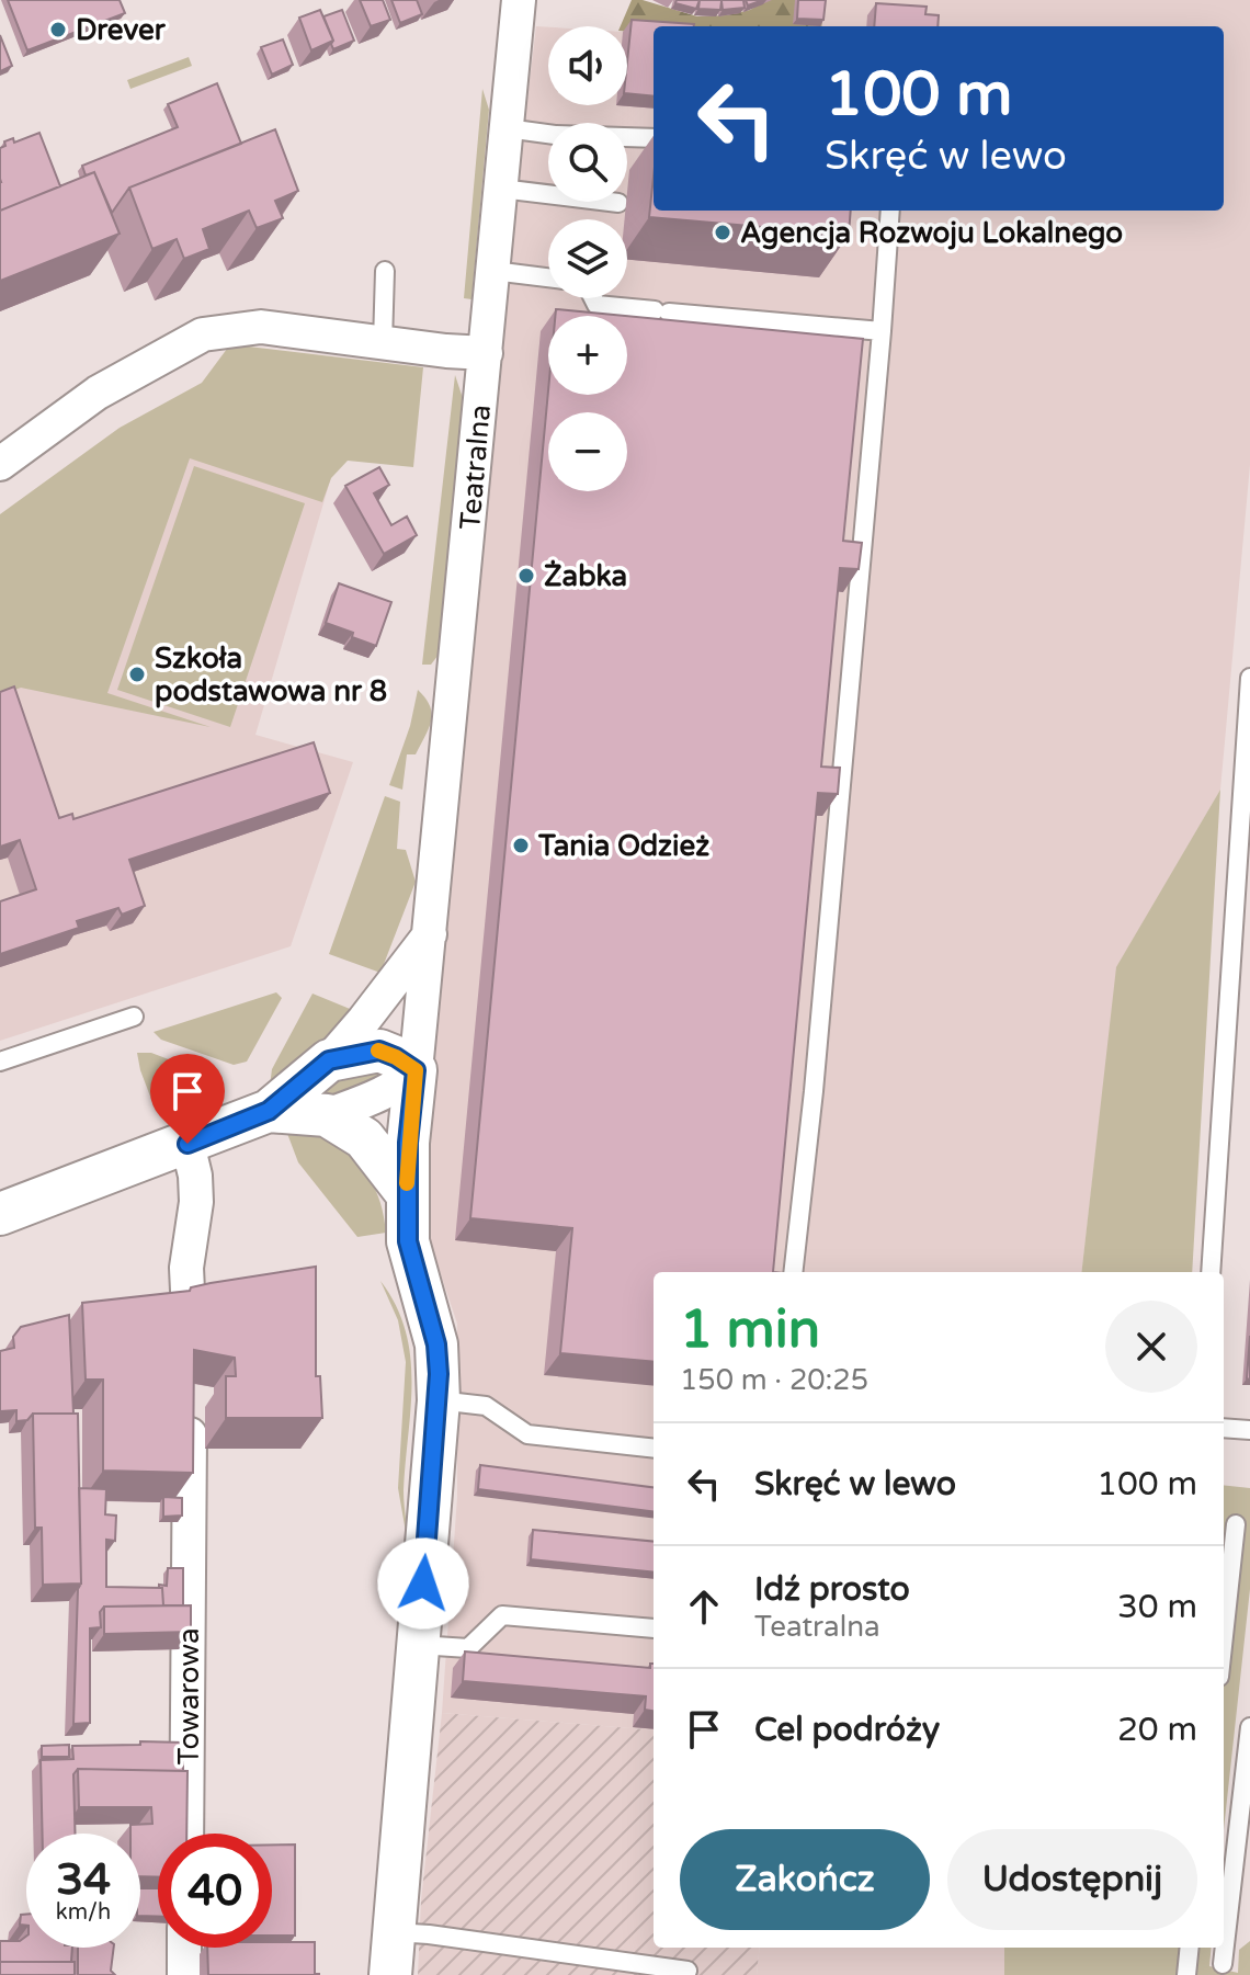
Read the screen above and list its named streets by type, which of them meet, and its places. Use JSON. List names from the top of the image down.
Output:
{
  "streets": {
    "street": ["Teatralna", "Towarowa"]
  },
  "places": [
    "Drever",
    "Agencja Rozwoju Lokalnego",
    "Żabka",
    "Szkoła podstawowa nr 8",
    "Tania Odzież"
  ],
  "page": {
    "map_buttons": ["+", "−"],
    "turn": ["100 m", "Skręć w lewo"],
    "heading": ["1 min", "150 m · 20:25"],
    "list": [
      {
        "name": "Skręć w lewo",
        "value": "100 m"
      },
      {
        "name": "Idź prosto",
        "note": "Teatralna",
        "value": "30 m"
      },
      {
        "name": "Cel podróży",
        "value": "20 m"
      }
    ],
    "buttons": ["Zakończ", "Udostępnij"],
    "speed": "34 km/h",
    "limit": "40"
  }
}
